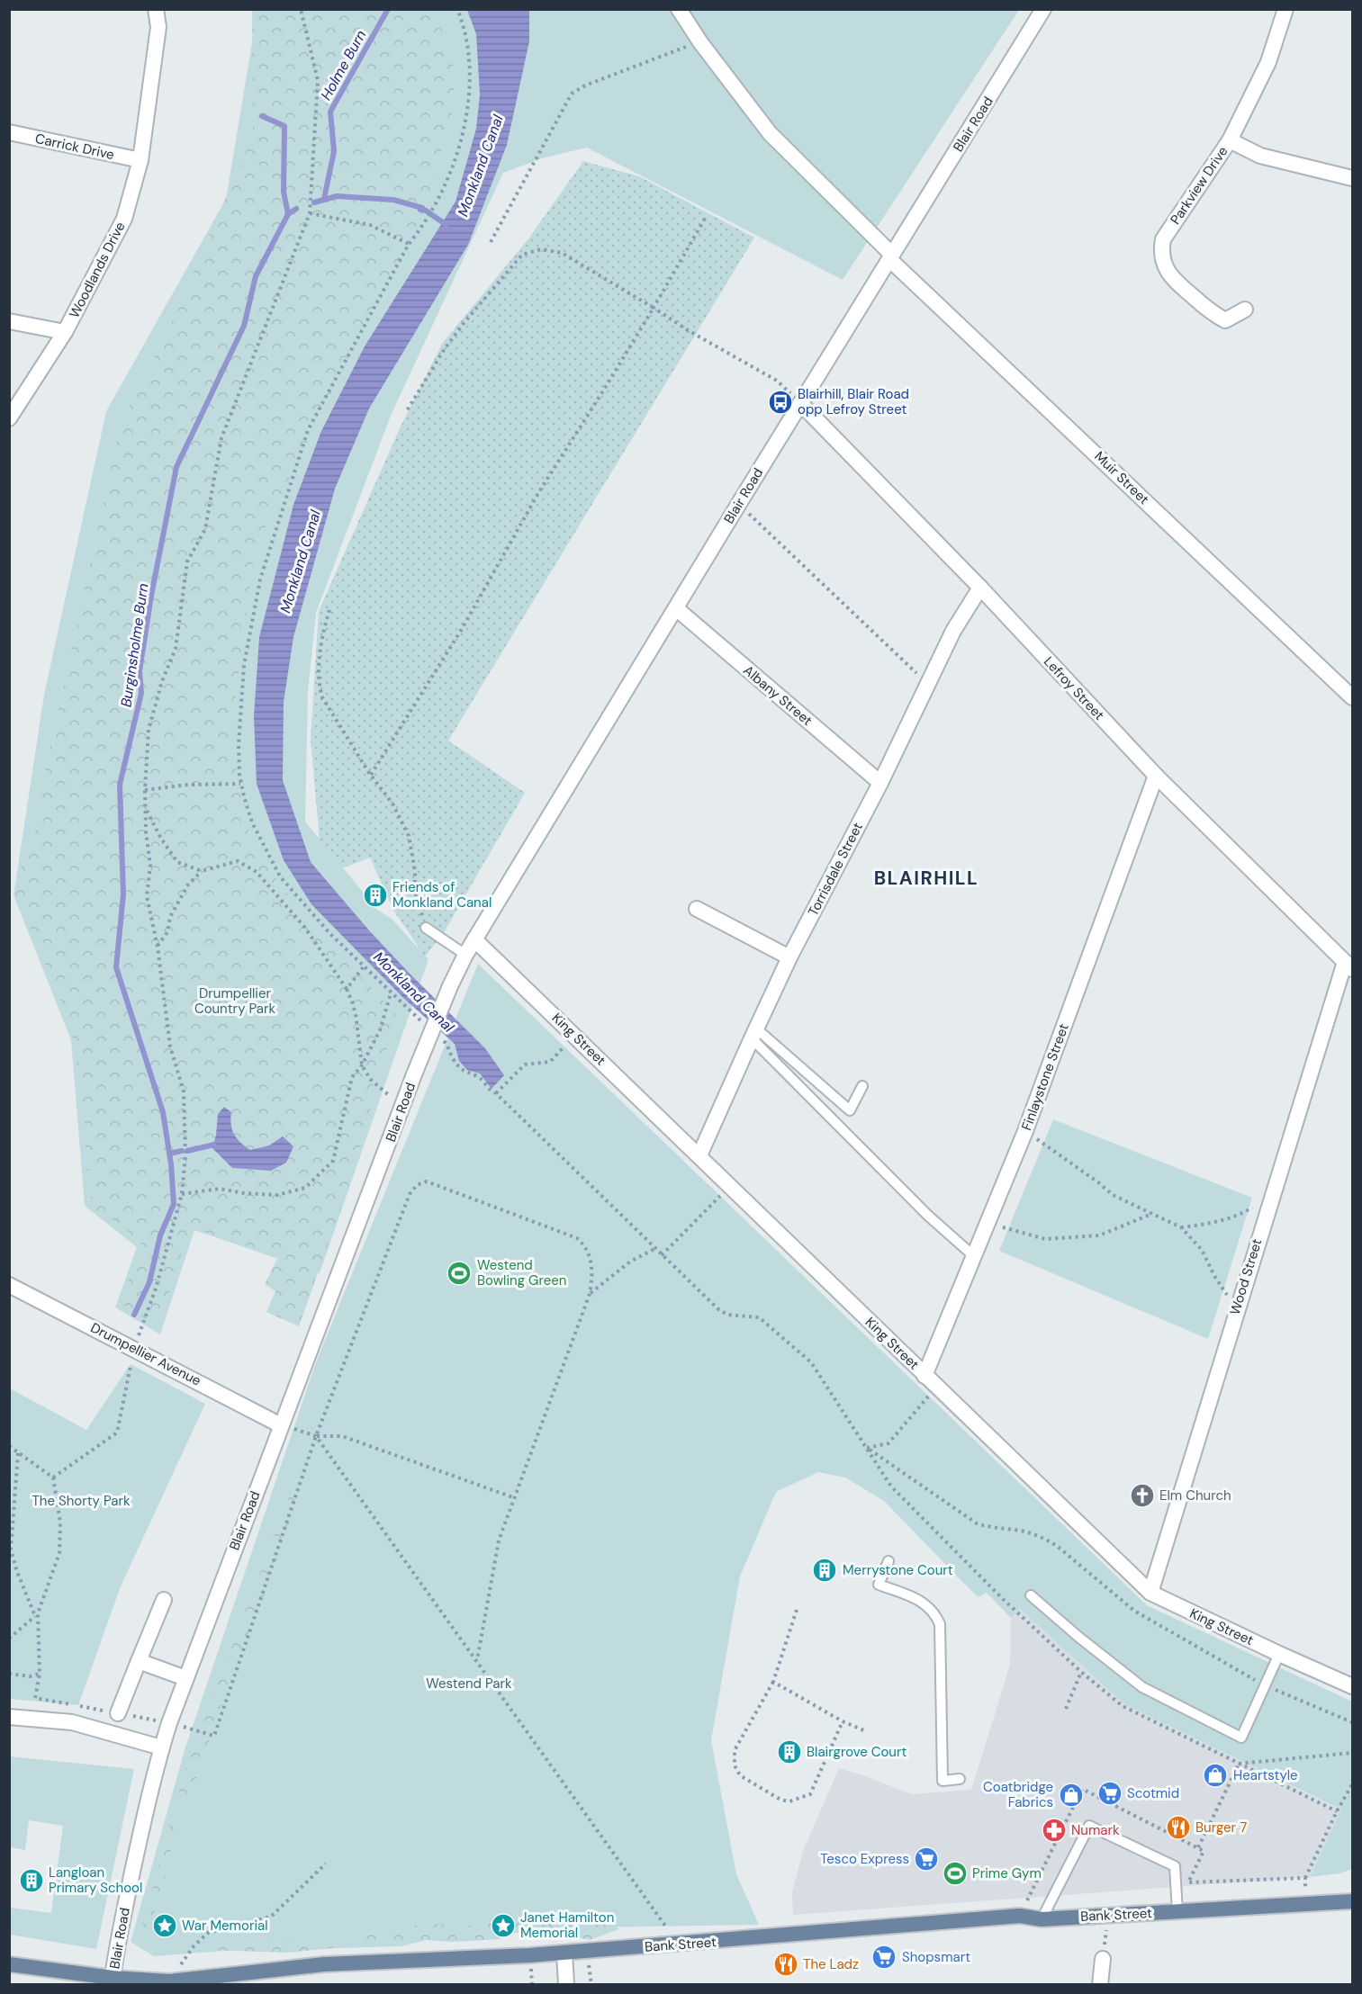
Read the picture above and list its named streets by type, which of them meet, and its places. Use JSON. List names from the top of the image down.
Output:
{
  "streets": {
    "main road": ["Bank Street"],
    "street": [
      "Blair Road",
      "Carrick Drive",
      "Parkview Drive",
      "Woodlands Drive",
      "Muir Street",
      "Lefroy Street",
      "Albany Street",
      "Torrisdale Street",
      "King Street",
      "Finlaystone Street",
      "Wood Street",
      "Drumpellier Avenue"
    ]
  },
  "crossings": [
    ["Blair Road", "Muir Street"],
    ["Blair Road", "Lefroy Street"],
    ["Blair Road", "Albany Street"],
    ["Blair Road", "King Street"],
    ["Blair Road", "Drumpellier Avenue"],
    ["Blair Road", "Bank Street"],
    ["Carrick Drive", "Woodlands Drive"],
    ["Lefroy Street", "Torrisdale Street"],
    ["Lefroy Street", "Finlaystone Street"],
    ["Lefroy Street", "Wood Street"],
    ["Albany Street", "Torrisdale Street"],
    ["Torrisdale Street", "King Street"],
    ["King Street", "Finlaystone Street"],
    ["King Street", "Wood Street"]
  ],
  "districts": ["BLAIRHILL"],
  "water": ["Holme Burn", "Monkland Canal", "Burginsholme Burn"],
  "parks": ["Drumpellier Country Park", "The Shorty Park", "Westend Park"],
  "places": {
    "bus stop": ["Blairhill, Blair Road opp Lefroy Street"],
    "building": [
      "Friends of Monkland Canal",
      "Merrystone Court",
      "Blairgrove Court",
      "Langloan Primary School"
    ],
    "sports": ["Westend Bowling Green", "Prime Gym"],
    "church": ["Elm Church"],
    "shop": ["Heartstyle", "Coatbridge Fabrics"],
    "supermarket": ["Scotmid", "Tesco Express", "Shopsmart"],
    "restaurant": ["Burger 7", "The Ladz"],
    "pharmacy": ["Numark"],
    "place": ["War Memorial", "Janet Hamilton Memorial"]
  }
}
